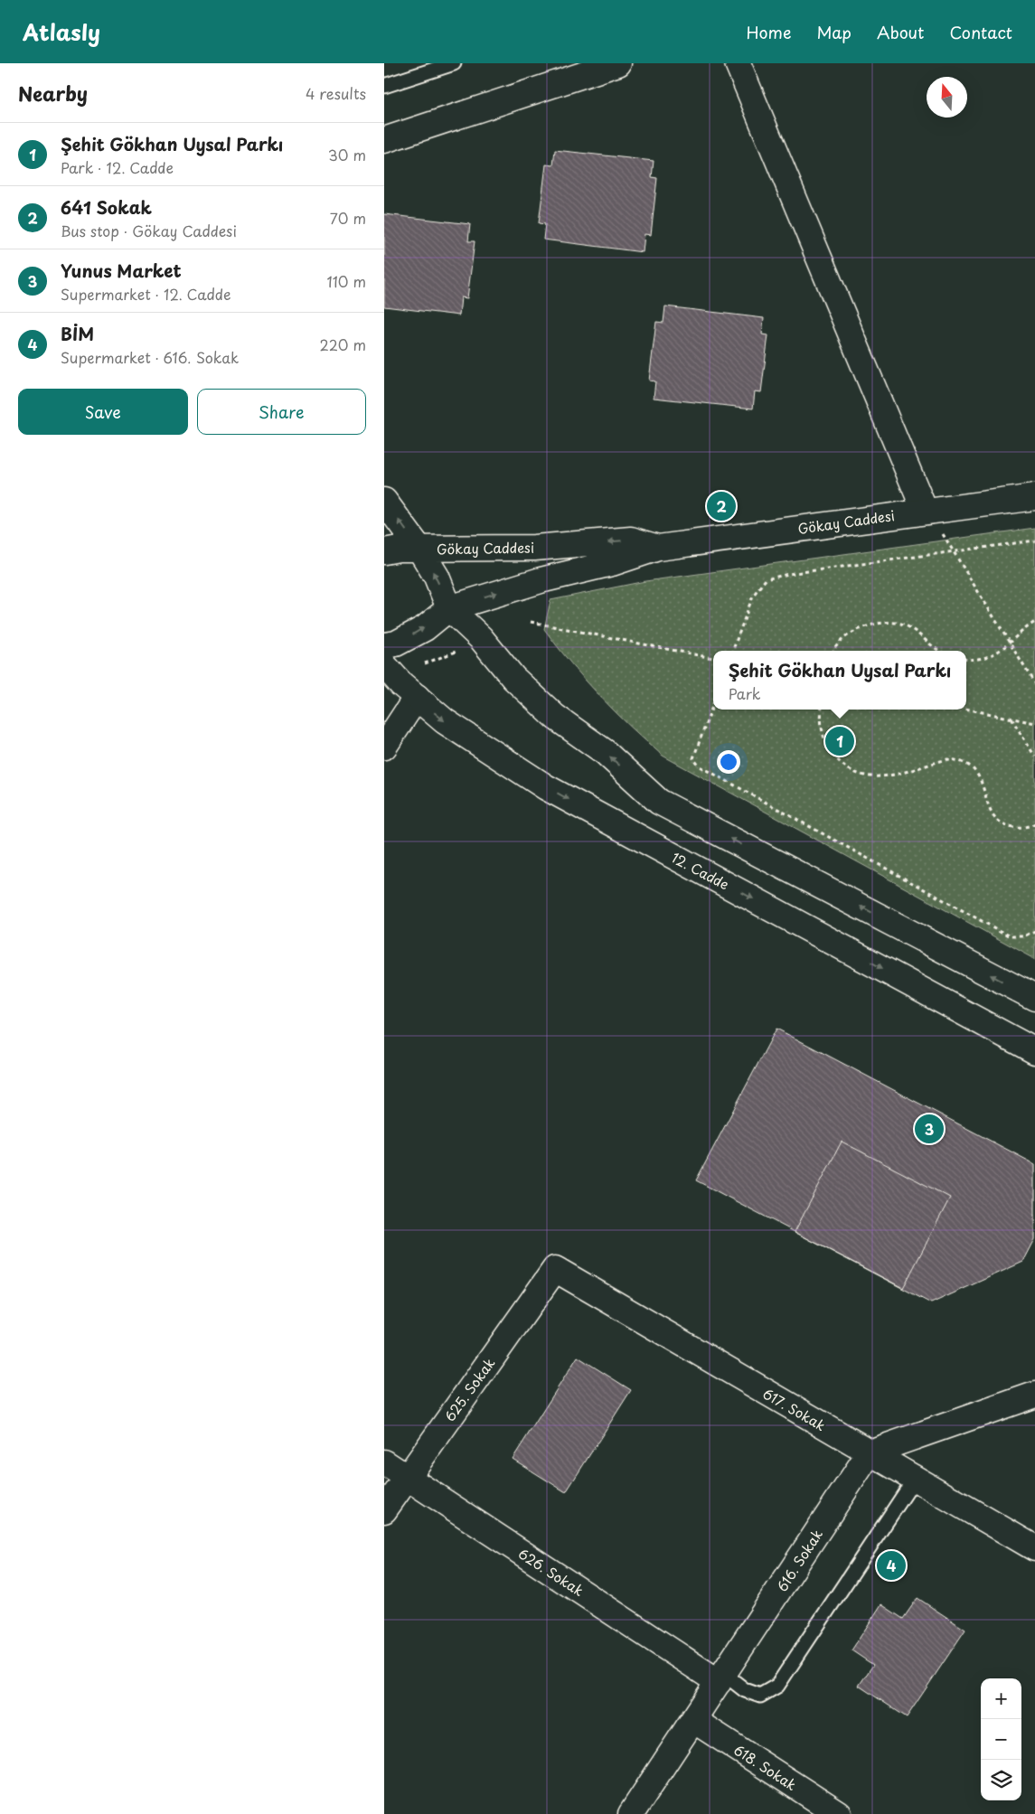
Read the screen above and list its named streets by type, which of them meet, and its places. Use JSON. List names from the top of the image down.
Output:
{
  "streets": {
    "street": [
      "Gökay Caddesi",
      "12. Cadde",
      "625. Sokak",
      "617. Sokak",
      "616. Sokak",
      "626. Sokak",
      "618. Sokak"
    ]
  },
  "crossings": [
    ["625. Sokak", "617. Sokak"],
    ["625. Sokak", "626. Sokak"],
    ["617. Sokak", "616. Sokak"],
    ["616. Sokak", "626. Sokak"],
    ["616. Sokak", "618. Sokak"]
  ],
  "north": "top",
  "page": {
    "header": "Atlasly",
    "nav": [
      "Home",
      "Map",
      "About",
      "Contact"
    ],
    "heading": ["Nearby", "4 results"],
    "list": [
      {
        "mark": "1",
        "name": "Şehit Gökhan Uysal Parkı",
        "note": "Park · 12. Cadde",
        "value": "30 m"
      },
      {
        "mark": "2",
        "name": "641 Sokak",
        "note": "Bus stop · Gökay Caddesi",
        "value": "70 m"
      },
      {
        "mark": "3",
        "name": "Yunus Market",
        "note": "Supermarket · 12. Cadde",
        "value": "110 m"
      },
      {
        "mark": "4",
        "name": "BİM",
        "note": "Supermarket · 616. Sokak",
        "value": "220 m"
      }
    ],
    "buttons": ["Save", "Share"],
    "pins": [
      "2",
      "1",
      "3",
      "4"
    ],
    "popup": ["Şehit Gökhan Uysal Parkı", "Park"],
    "map_buttons": ["+", "−"]
  }
}
